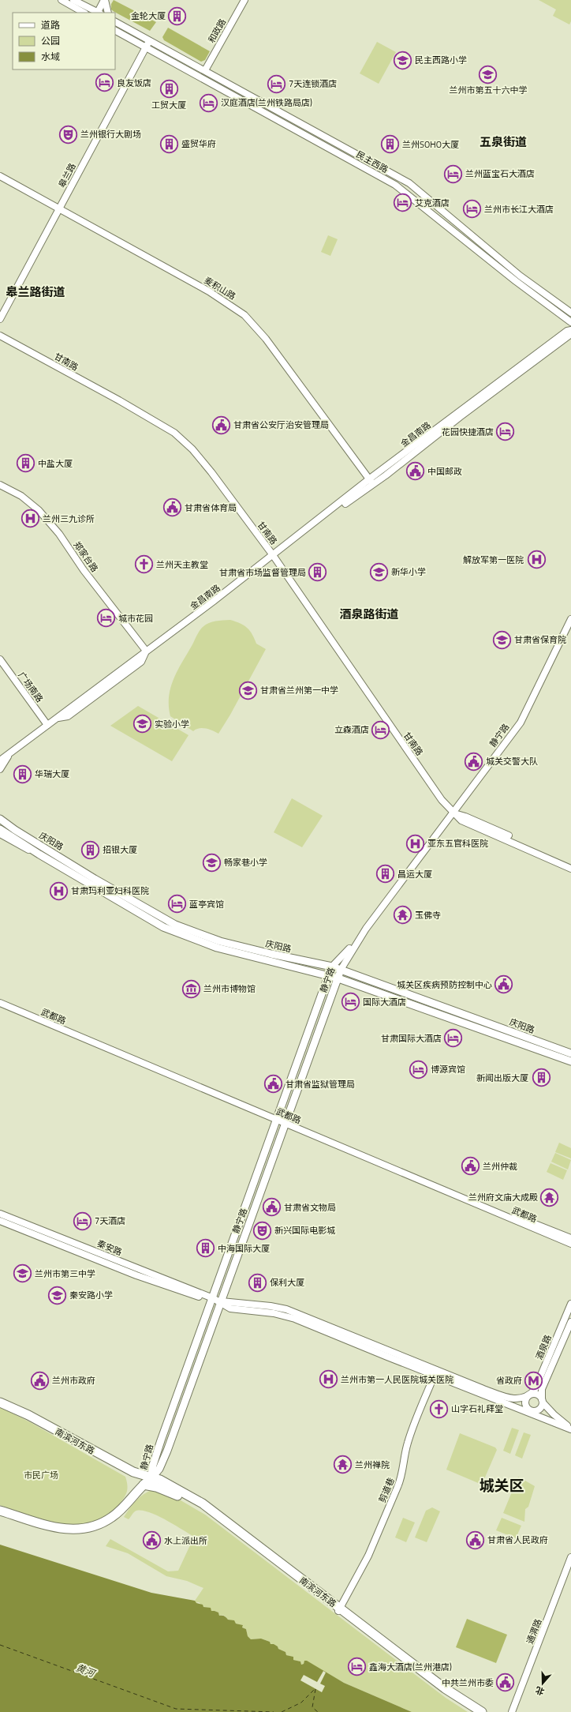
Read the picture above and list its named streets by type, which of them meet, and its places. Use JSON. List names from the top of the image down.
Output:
{
  "streets": {
    "highway": ["南滨河东路"],
    "main road": ["静宁路", "庆阳路"],
    "street": [
      "和政路",
      "民主西路",
      "皋兰路",
      "麦积山路",
      "甘南路",
      "金昌南路",
      "郑家台路",
      "广场南路",
      "武都路",
      "秦安路",
      "酒泉路",
      "剪道巷",
      "通渭路"
    ]
  },
  "crossings": [
    ["和政路", "民主西路"],
    ["民主西路", "皋兰路"],
    ["皋兰路", "麦积山路"],
    ["麦积山路", "金昌南路"],
    ["甘南路", "金昌南路"],
    ["甘南路", "静宁路"],
    ["金昌南路", "郑家台路"],
    ["金昌南路", "广场南路"],
    ["静宁路", "庆阳路"],
    ["静宁路", "武都路"],
    ["静宁路", "秦安路"],
    ["静宁路", "南滨河东路"],
    ["秦安路", "剪道巷"],
    ["南滨河东路", "剪道巷"]
  ],
  "districts": [
    "五泉街道",
    "皋兰路街道",
    "酒泉路街道",
    "城关区"
  ],
  "water": ["黄河"],
  "parks": ["市民广场"],
  "places": {
    "building": [
      "金轮大厦",
      "工贸大厦",
      "盛贸华府",
      "兰州SOHO大厦",
      "中盐大厦",
      "甘肃省市场监督管理局",
      "华瑞大厦",
      "招银大厦",
      "昌运大厦",
      "新闻出版大厦",
      "中海国际大厦",
      "保利大厦"
    ],
    "school or university": [
      "民主西路小学",
      "兰州市第五十六中学",
      "新华小学",
      "甘肃省保育院",
      "甘肃省兰州第一中学",
      "实验小学",
      "畅家巷小学",
      "兰州市第三中学",
      "秦安路小学"
    ],
    "hotel": [
      "良友饭店",
      "7天连锁酒店",
      "汉庭酒店(兰州铁路局店)",
      "兰州蓝宝石大酒店",
      "艾克酒店",
      "兰州市长江大酒店",
      "花园快捷酒店",
      "城市花园",
      "立森酒店",
      "蓝亭宾馆",
      "国际大酒店",
      "甘肃国际大酒店",
      "博源宾馆",
      "7天酒店",
      "鑫海大酒店(兰州港店)"
    ],
    "theatre": ["兰州银行大剧场", "新兴国际电影城"],
    "public building": [
      "甘肃省公安厅治安管理局",
      "中国邮政",
      "甘肃省体育局",
      "城关交警大队",
      "城关区疾病预防控制中心",
      "甘肃省监狱管理局",
      "兰州仲裁",
      "甘肃省文物局",
      "兰州市政府",
      "甘肃省人民政府",
      "水上派出所",
      "中共兰州市委"
    ],
    "hospital": [
      "兰州三九诊所",
      "解放军第一医院",
      "亚东五官科医院",
      "甘肃玛利亚妇科医院",
      "兰州市第一人民医院城关医院"
    ],
    "church": ["兰州天主教堂", "山字石礼拜堂"],
    "temple": ["玉佛寺", "兰州府文庙大成殿", "兰州禅院"],
    "museum": ["兰州市博物馆"],
    "metro station": ["省政府"]
  },
  "legend": ["道路", "公园", "水域"],
  "north": "bottom"
}
